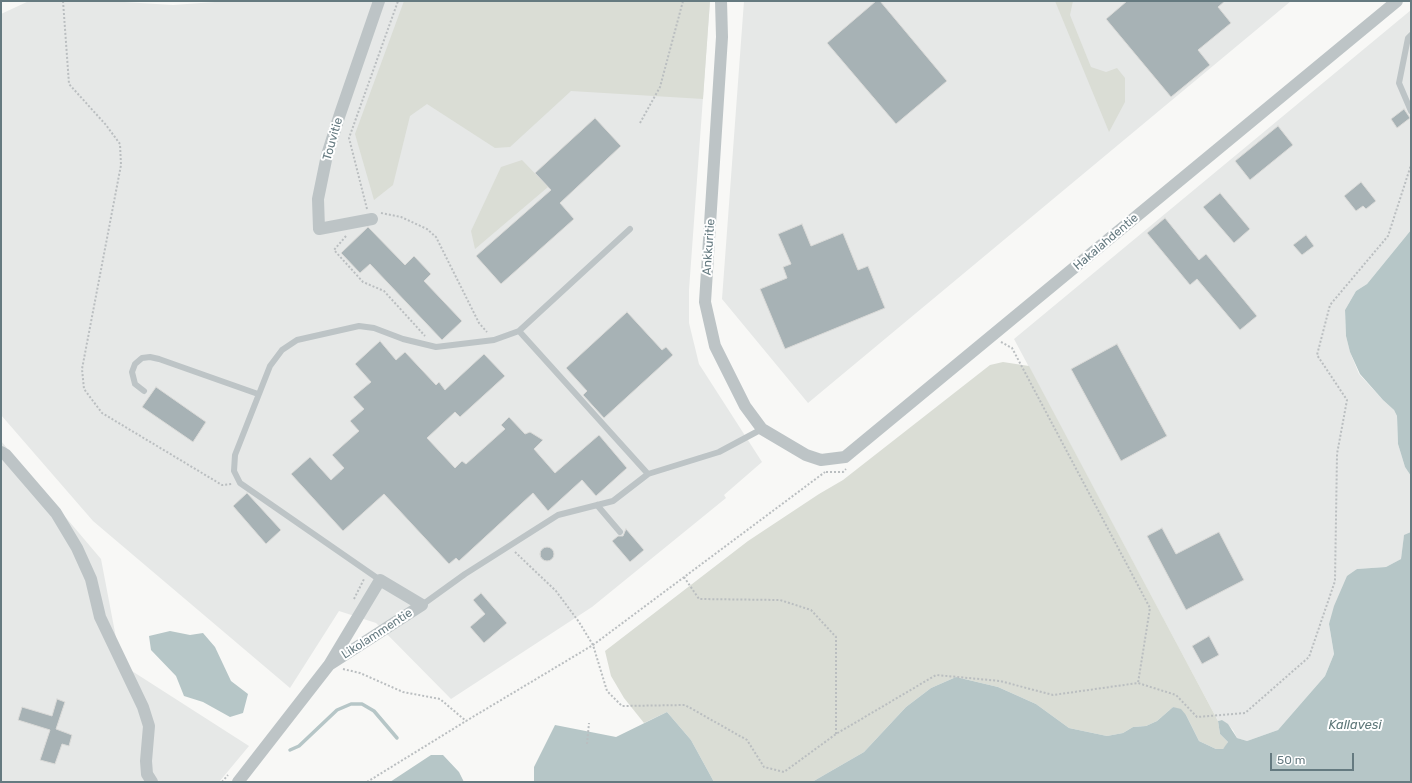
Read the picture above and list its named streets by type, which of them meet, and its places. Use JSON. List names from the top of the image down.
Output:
{
  "streets": {
    "street": [
      "Touvitie",
      "Hakalahdentie",
      "Ankkuritie",
      "Likolammentie"
    ]
  },
  "crossings": [
    ["Hakalahdentie", "Ankkuritie"]
  ],
  "water": ["Kallavesi"],
  "scale_bar": "50 m"
}
